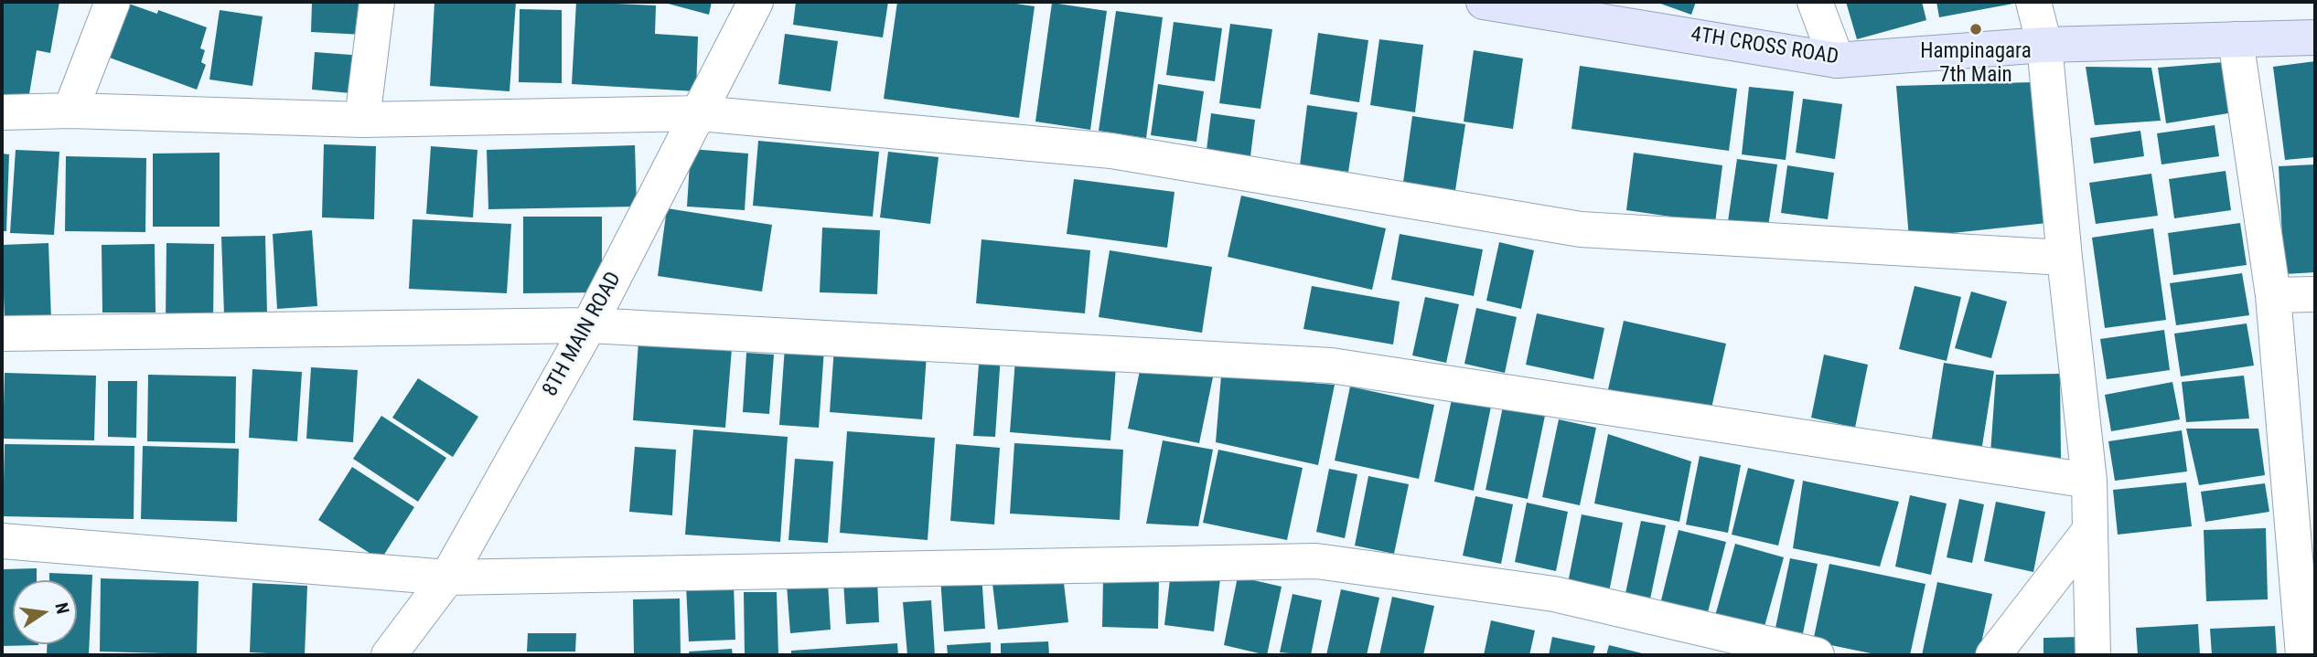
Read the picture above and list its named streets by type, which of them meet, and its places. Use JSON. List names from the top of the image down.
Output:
{
  "streets": {
    "main road": ["4TH CROSS ROAD"],
    "street": ["8TH MAIN ROAD"]
  },
  "places": ["Hampinagara 7th Main"],
  "north": "right"
}
